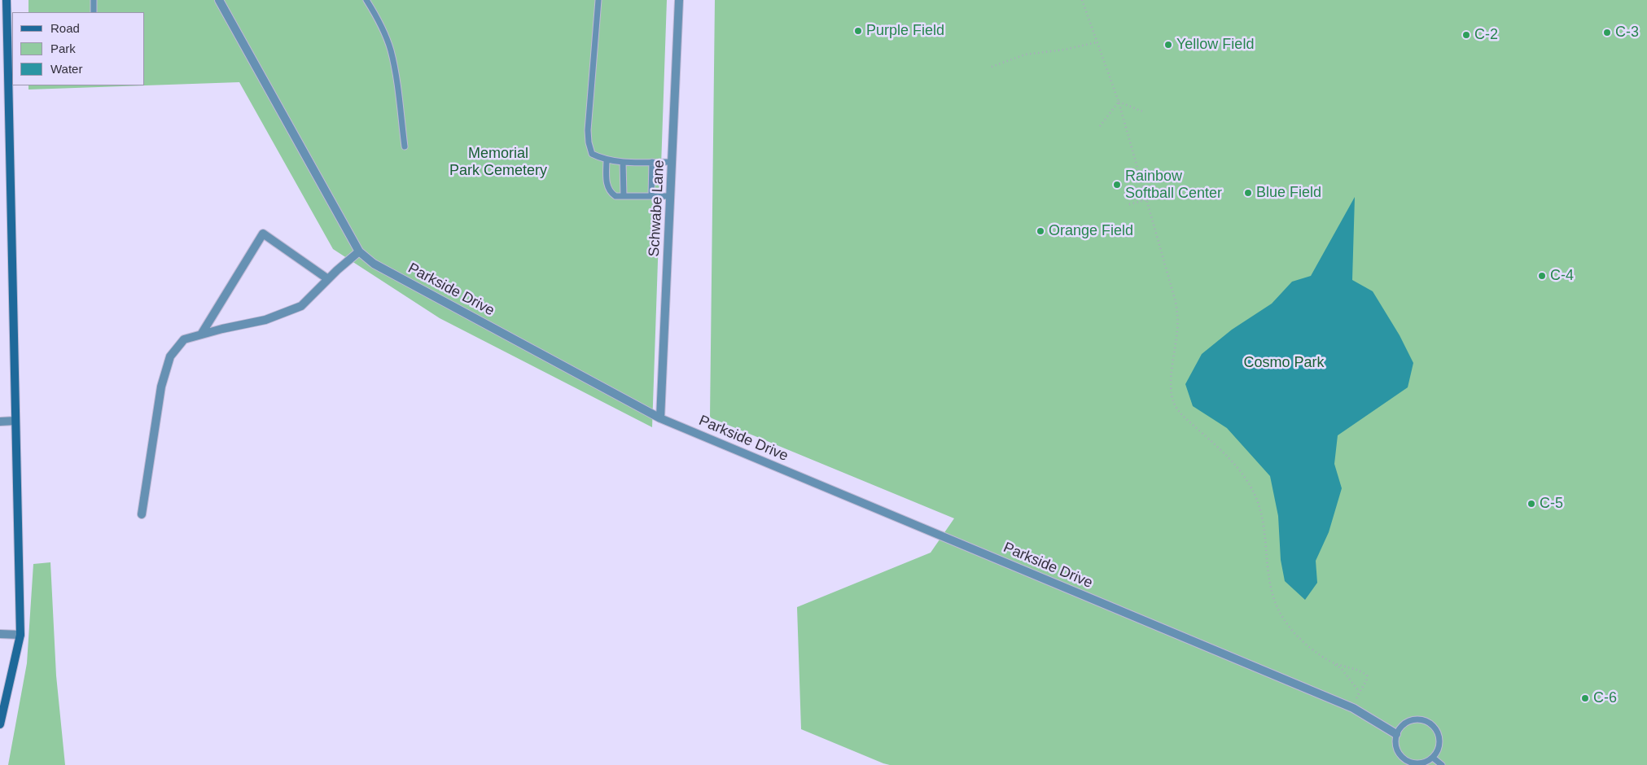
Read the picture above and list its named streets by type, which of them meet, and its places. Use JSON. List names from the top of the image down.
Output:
{
  "streets": {
    "street": ["Schwabe Lane", "Parkside Drive"]
  },
  "crossings": [
    ["Schwabe Lane", "Parkside Drive"]
  ],
  "parks": ["Memorial Park Cemetery", "Cosmo Park"],
  "places": [
    "Purple Field",
    "C-3",
    "C-2",
    "Yellow Field",
    "Rainbow Softball Center",
    "Blue Field",
    "Orange Field",
    "C-4",
    "C-5",
    "C-6"
  ],
  "legend": ["Road", "Park", "Water"]
}
